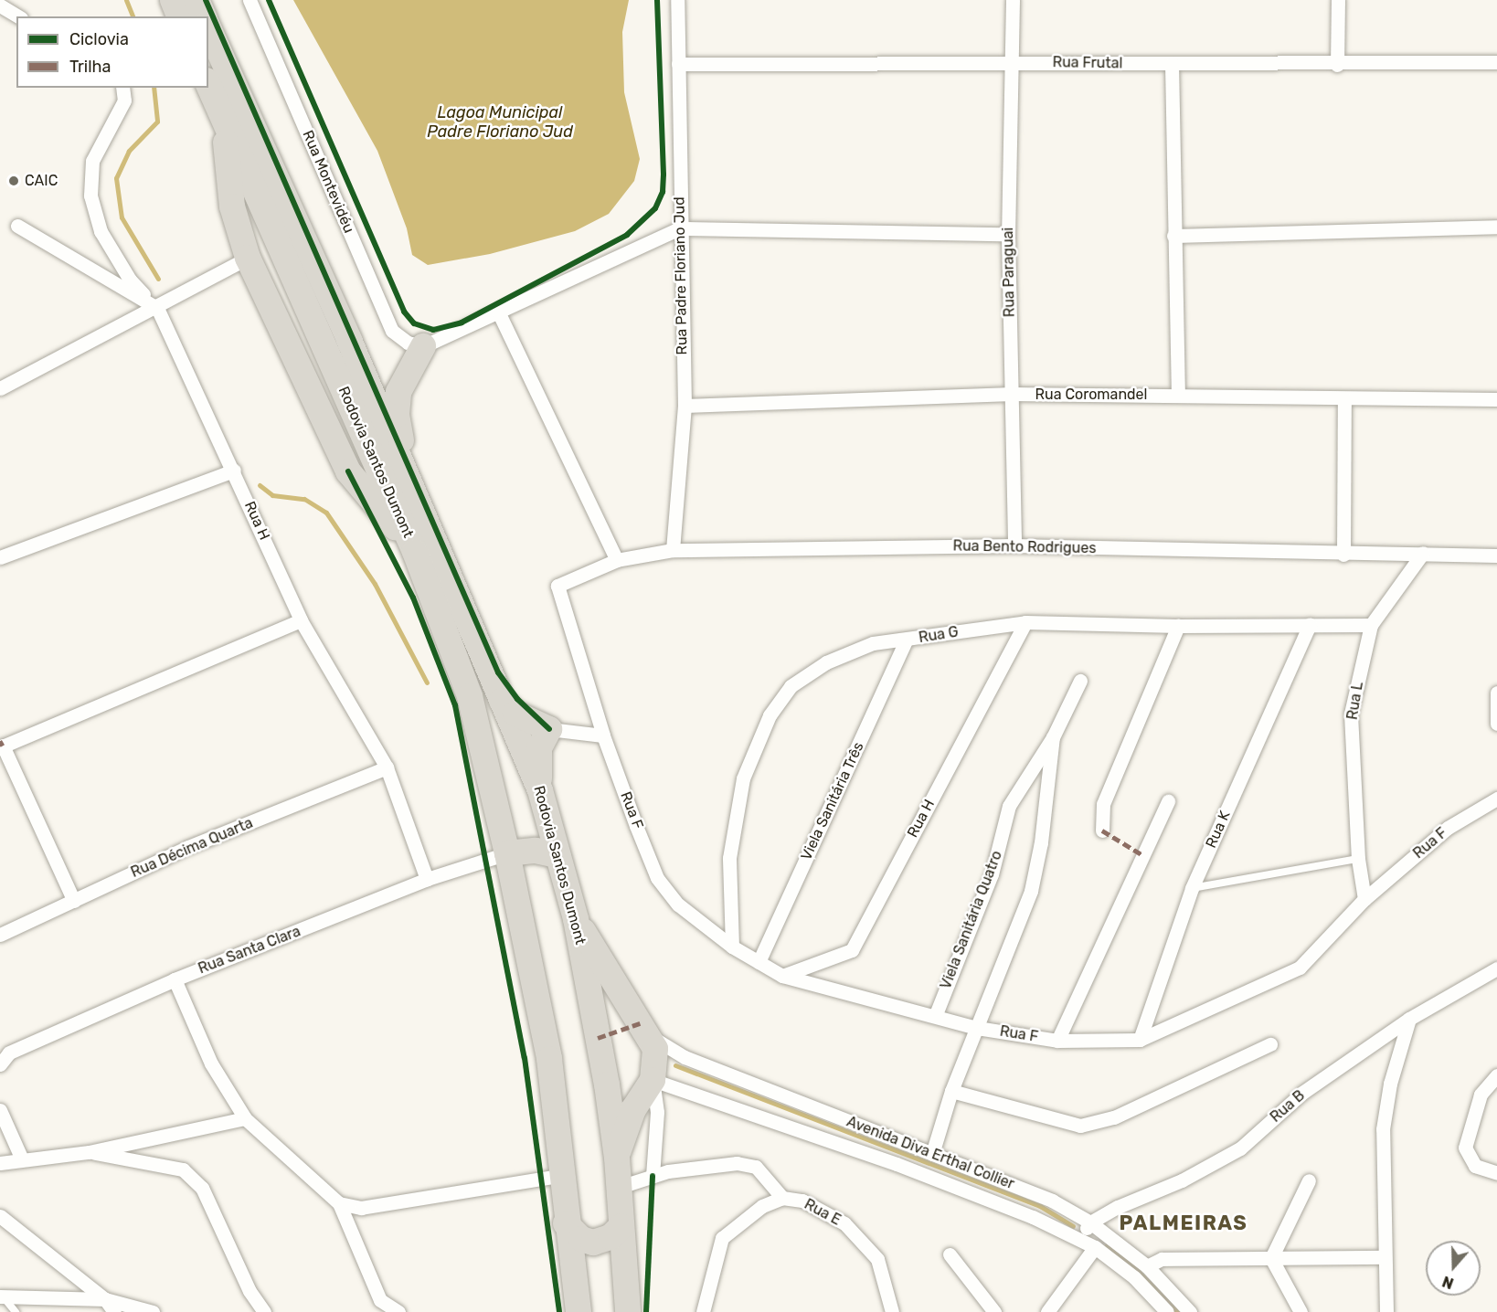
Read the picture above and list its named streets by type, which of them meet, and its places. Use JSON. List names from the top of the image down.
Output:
{
  "streets": {
    "highway": ["Rodovia Santos Dumont"],
    "street": [
      "Rua Frutal",
      "Rua Montevidéu",
      "Rua Paraguai",
      "Rua Padre Floriano Jud",
      "Rua Coromandel",
      "Rua H",
      "Rua Bento Rodrigues",
      "Rua G",
      "Rua L",
      "Viela Sanitária Três",
      "Rua F",
      "Rua K",
      "Rua Décima Quarta",
      "Viela Sanitária Quatro",
      "Rua Santa Clara",
      "Rua B",
      "Avenida Diva Erthal Collier",
      "Rua E"
    ]
  },
  "crossings": [
    ["Rua Frutal", "Rua Paraguai"],
    ["Rua Frutal", "Rua Padre Floriano Jud"],
    ["Rua Paraguai", "Rua Coromandel"],
    ["Rua Paraguai", "Rua Bento Rodrigues"],
    ["Rua Padre Floriano Jud", "Rua Coromandel"],
    ["Rua Padre Floriano Jud", "Rua Bento Rodrigues"],
    ["Rodovia Santos Dumont", "Rua Santa Clara"],
    ["Rua H", "Rua G"],
    ["Rua H", "Rua F"],
    ["Rua H", "Rua Décima Quarta"],
    ["Rua H", "Rua Santa Clara"],
    ["Rua Bento Rodrigues", "Rua L"],
    ["Rua Bento Rodrigues", "Rua F"],
    ["Rua G", "Rua L"],
    ["Rua G", "Viela Sanitária Três"],
    ["Rua G", "Rua F"],
    ["Rua G", "Rua K"],
    ["Rua L", "Rua F"],
    ["Viela Sanitária Três", "Rua F"],
    ["Rua F", "Rua K"],
    ["Rua F", "Viela Sanitária Quatro"],
    ["Rua B", "Avenida Diva Erthal Collier"]
  ],
  "districts": ["PALMEIRAS"],
  "water": ["Lagoa Municipal Padre Floriano Jud"],
  "places": ["CAIC"],
  "legend": ["Ciclovia", "Trilha"],
  "north": "bottom"
}
